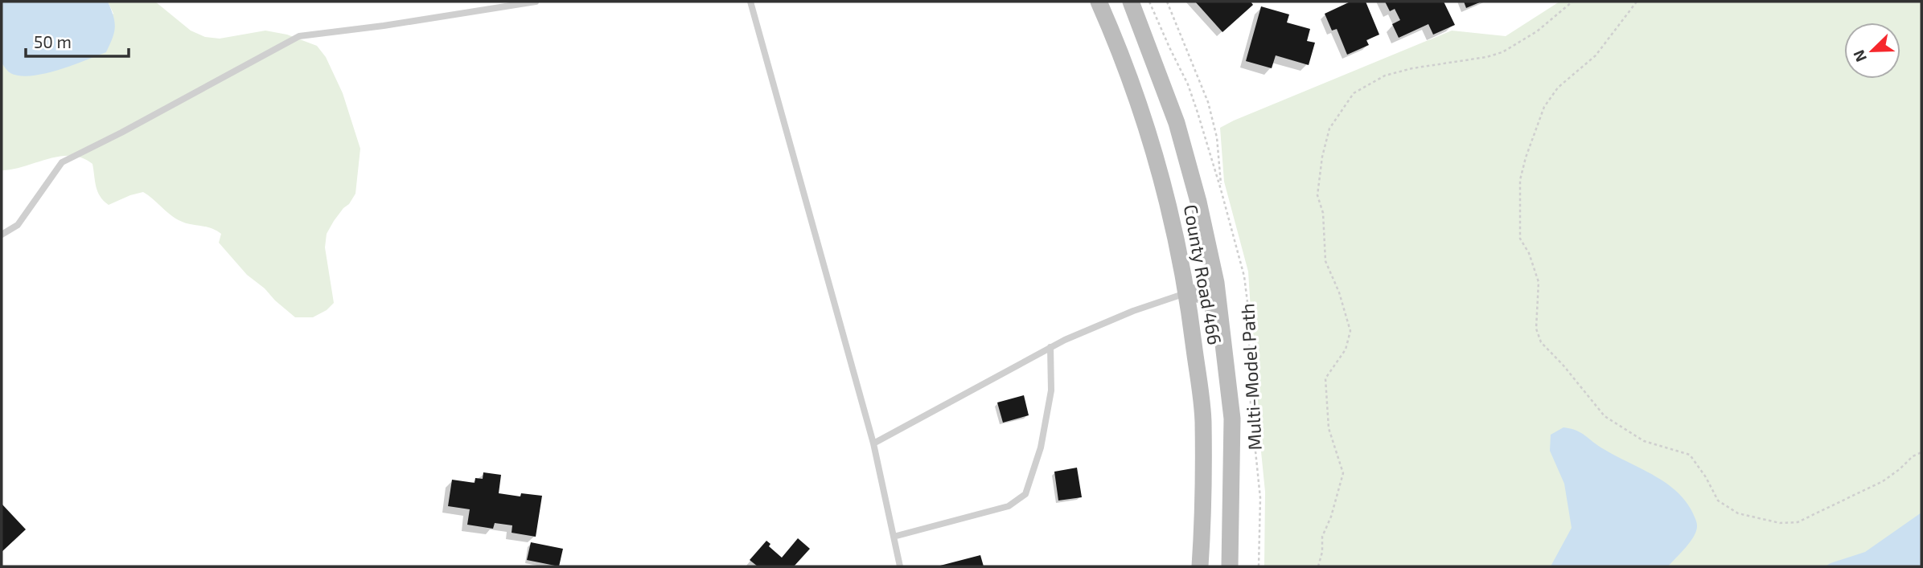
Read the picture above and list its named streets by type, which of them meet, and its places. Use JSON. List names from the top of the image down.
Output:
{
  "streets": {
    "main road": ["County Road 466"],
    "path": ["Multi-Model Path"]
  },
  "scale_bar": "50 m",
  "north": "bottom left"
}
